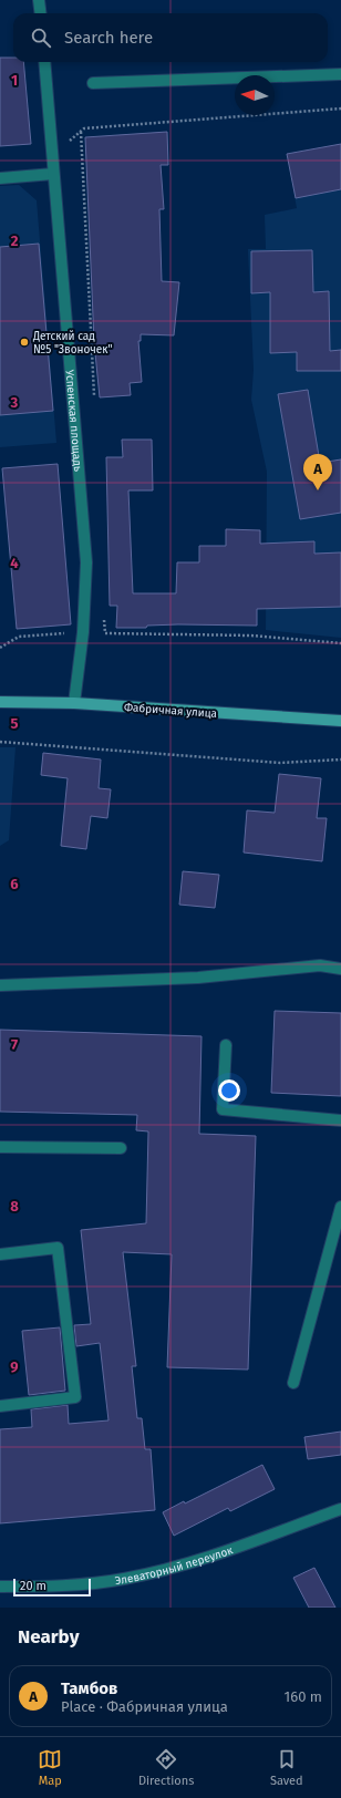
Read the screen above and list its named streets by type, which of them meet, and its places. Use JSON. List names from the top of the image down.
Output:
{
  "streets": {
    "street": ["Успенская площадь", "Фабричная улица", "Элеваторный переулок"]
  },
  "crossings": [
    ["Успенская площадь", "Фабричная улица"]
  ],
  "places": ["Детский сад №5 \"Звоночек\""],
  "scale_bar": "20 m",
  "north": "left",
  "page": {
    "search": "Search here",
    "pins": "A",
    "scale": "20 m",
    "heading": "Nearby",
    "list": [
      {
        "mark": "A",
        "name": "Тамбов",
        "note": "Place · Фабричная улица",
        "value": "160 m"
      }
    ],
    "nav": ["Map", "Directions", "Saved"]
  },
  "grid": {
    "rows": [
      "1",
      "2",
      "3",
      "4",
      "5",
      "6",
      "7",
      "8",
      "9"
    ]
  }
}
